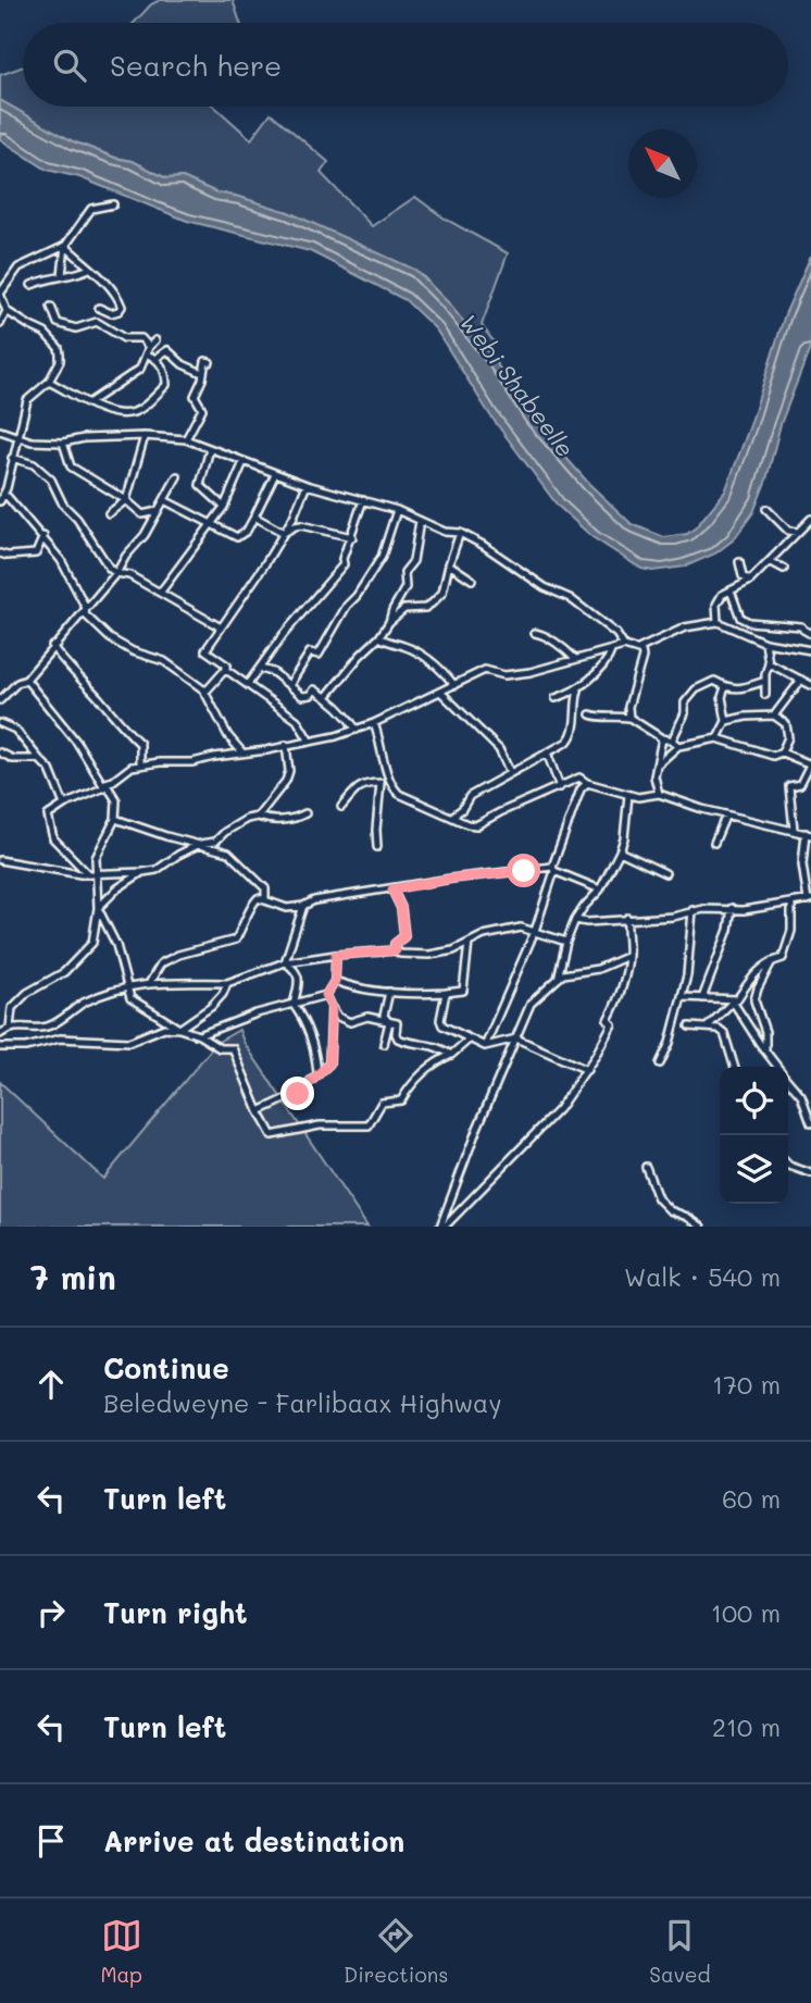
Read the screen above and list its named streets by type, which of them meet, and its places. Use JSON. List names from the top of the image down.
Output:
{
  "water": ["Webi Shabeelle"],
  "north": "top left",
  "page": {
    "search": "Search here",
    "heading": ["7 min", "Walk · 540 m"],
    "list": [
      ["Continue", "Beledweyne - Farlibaax Highway", "170 m"],
      ["Turn left", "60 m"],
      ["Turn right", "100 m"],
      ["Turn left", "210 m"],
      "Arrive at destination"
    ],
    "nav": ["Map", "Directions", "Saved"]
  }
}
